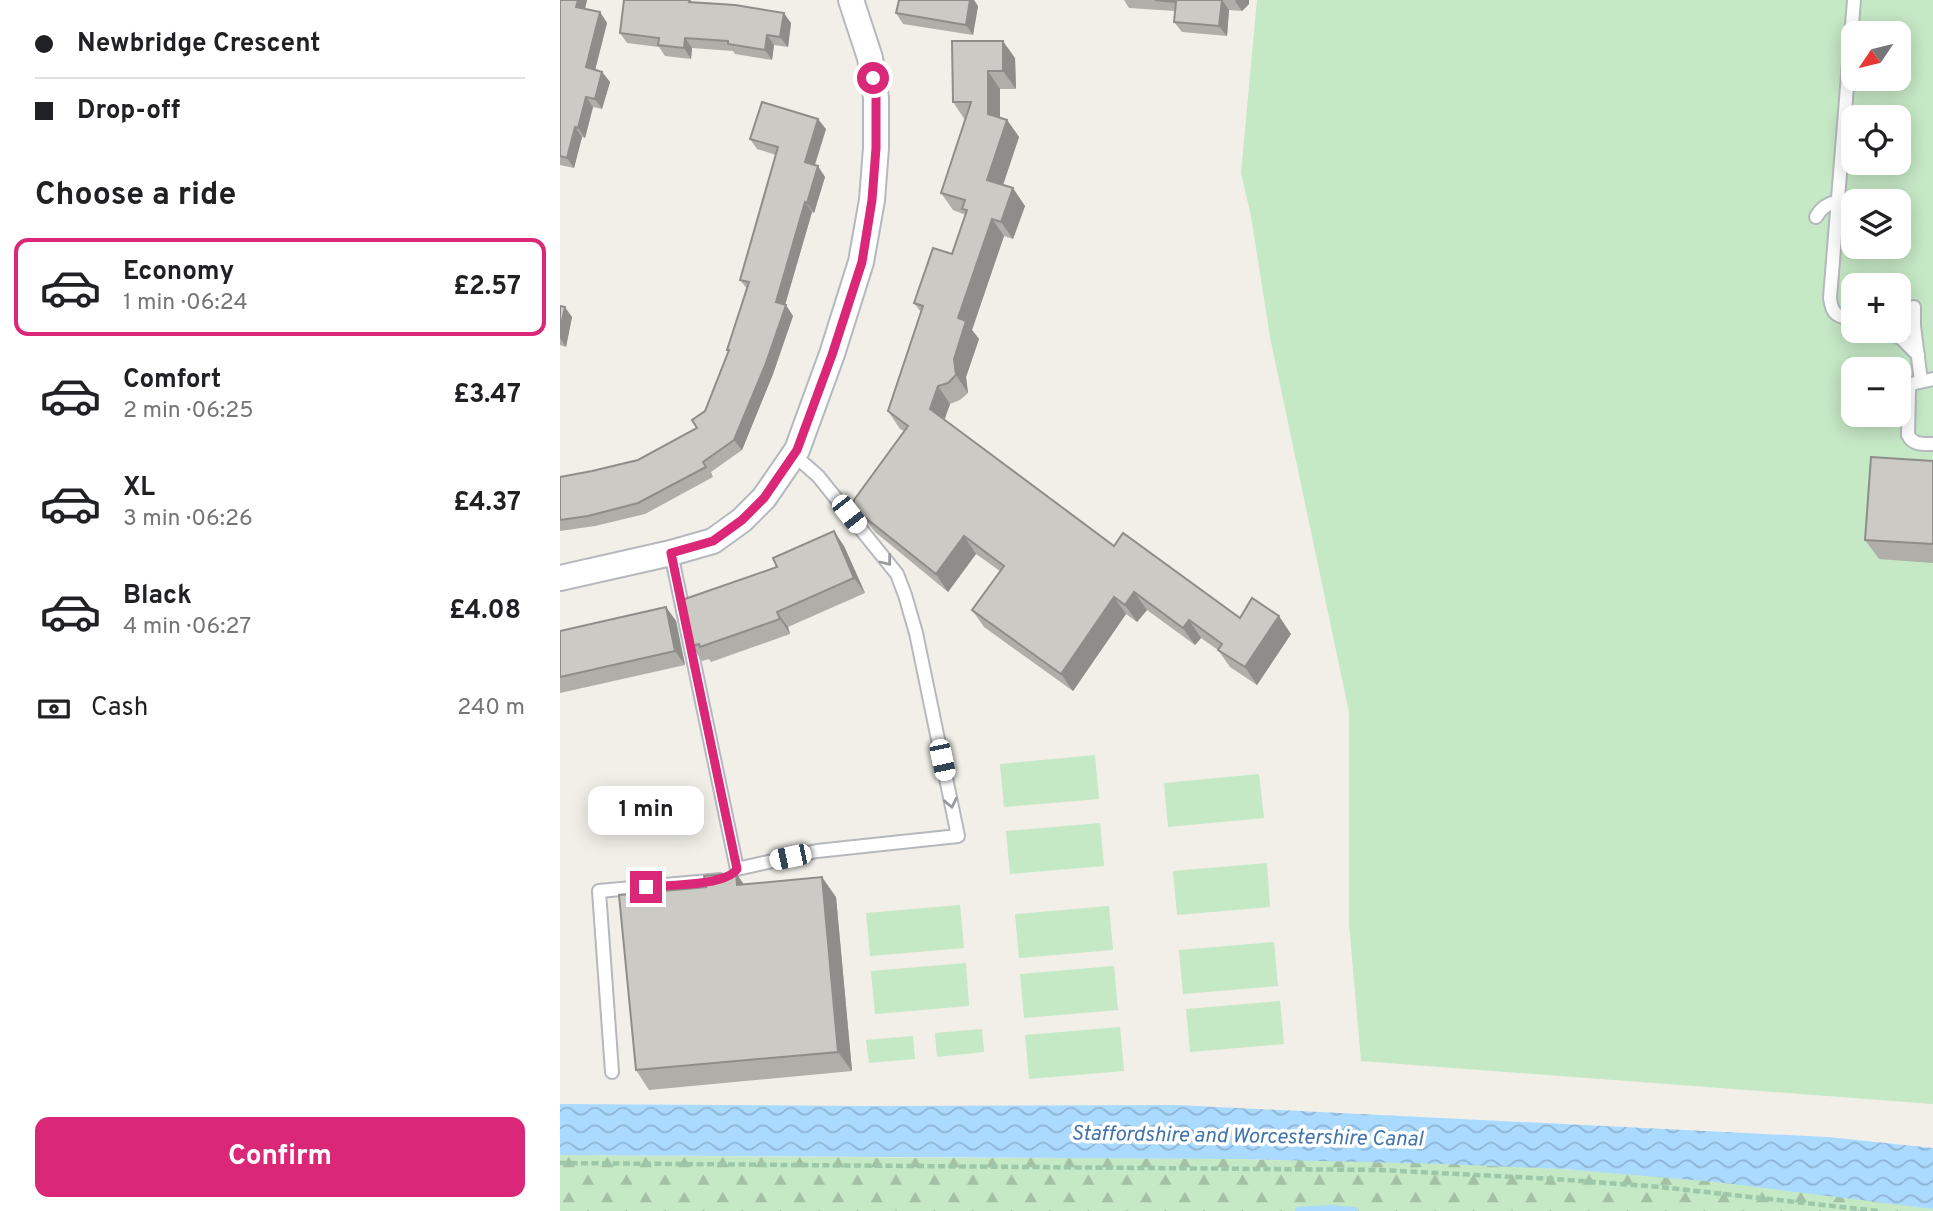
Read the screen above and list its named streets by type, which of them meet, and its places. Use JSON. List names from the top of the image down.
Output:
{
  "water": ["Staffordshire and Worcestershire Canal"],
  "north": "bottom left",
  "page": {
    "banner": ["Newbridge Crescent", "Drop-off"],
    "map_buttons": ["+", "−"],
    "heading": "Choose a ride",
    "list": [
      {
        "name": "Economy",
        "note": "1 min · 06:24",
        "value": "£2.57"
      },
      {
        "name": "Comfort",
        "note": "2 min · 06:25",
        "value": "£3.47"
      },
      {
        "name": "XL",
        "note": "3 min · 06:26",
        "value": "£4.37"
      },
      {
        "name": "Black",
        "note": "4 min · 06:27",
        "value": "£4.08"
      }
    ],
    "pay": ["Cash", "240 m"],
    "bubble": "1 min",
    "buttons": "Confirm"
  }
}
